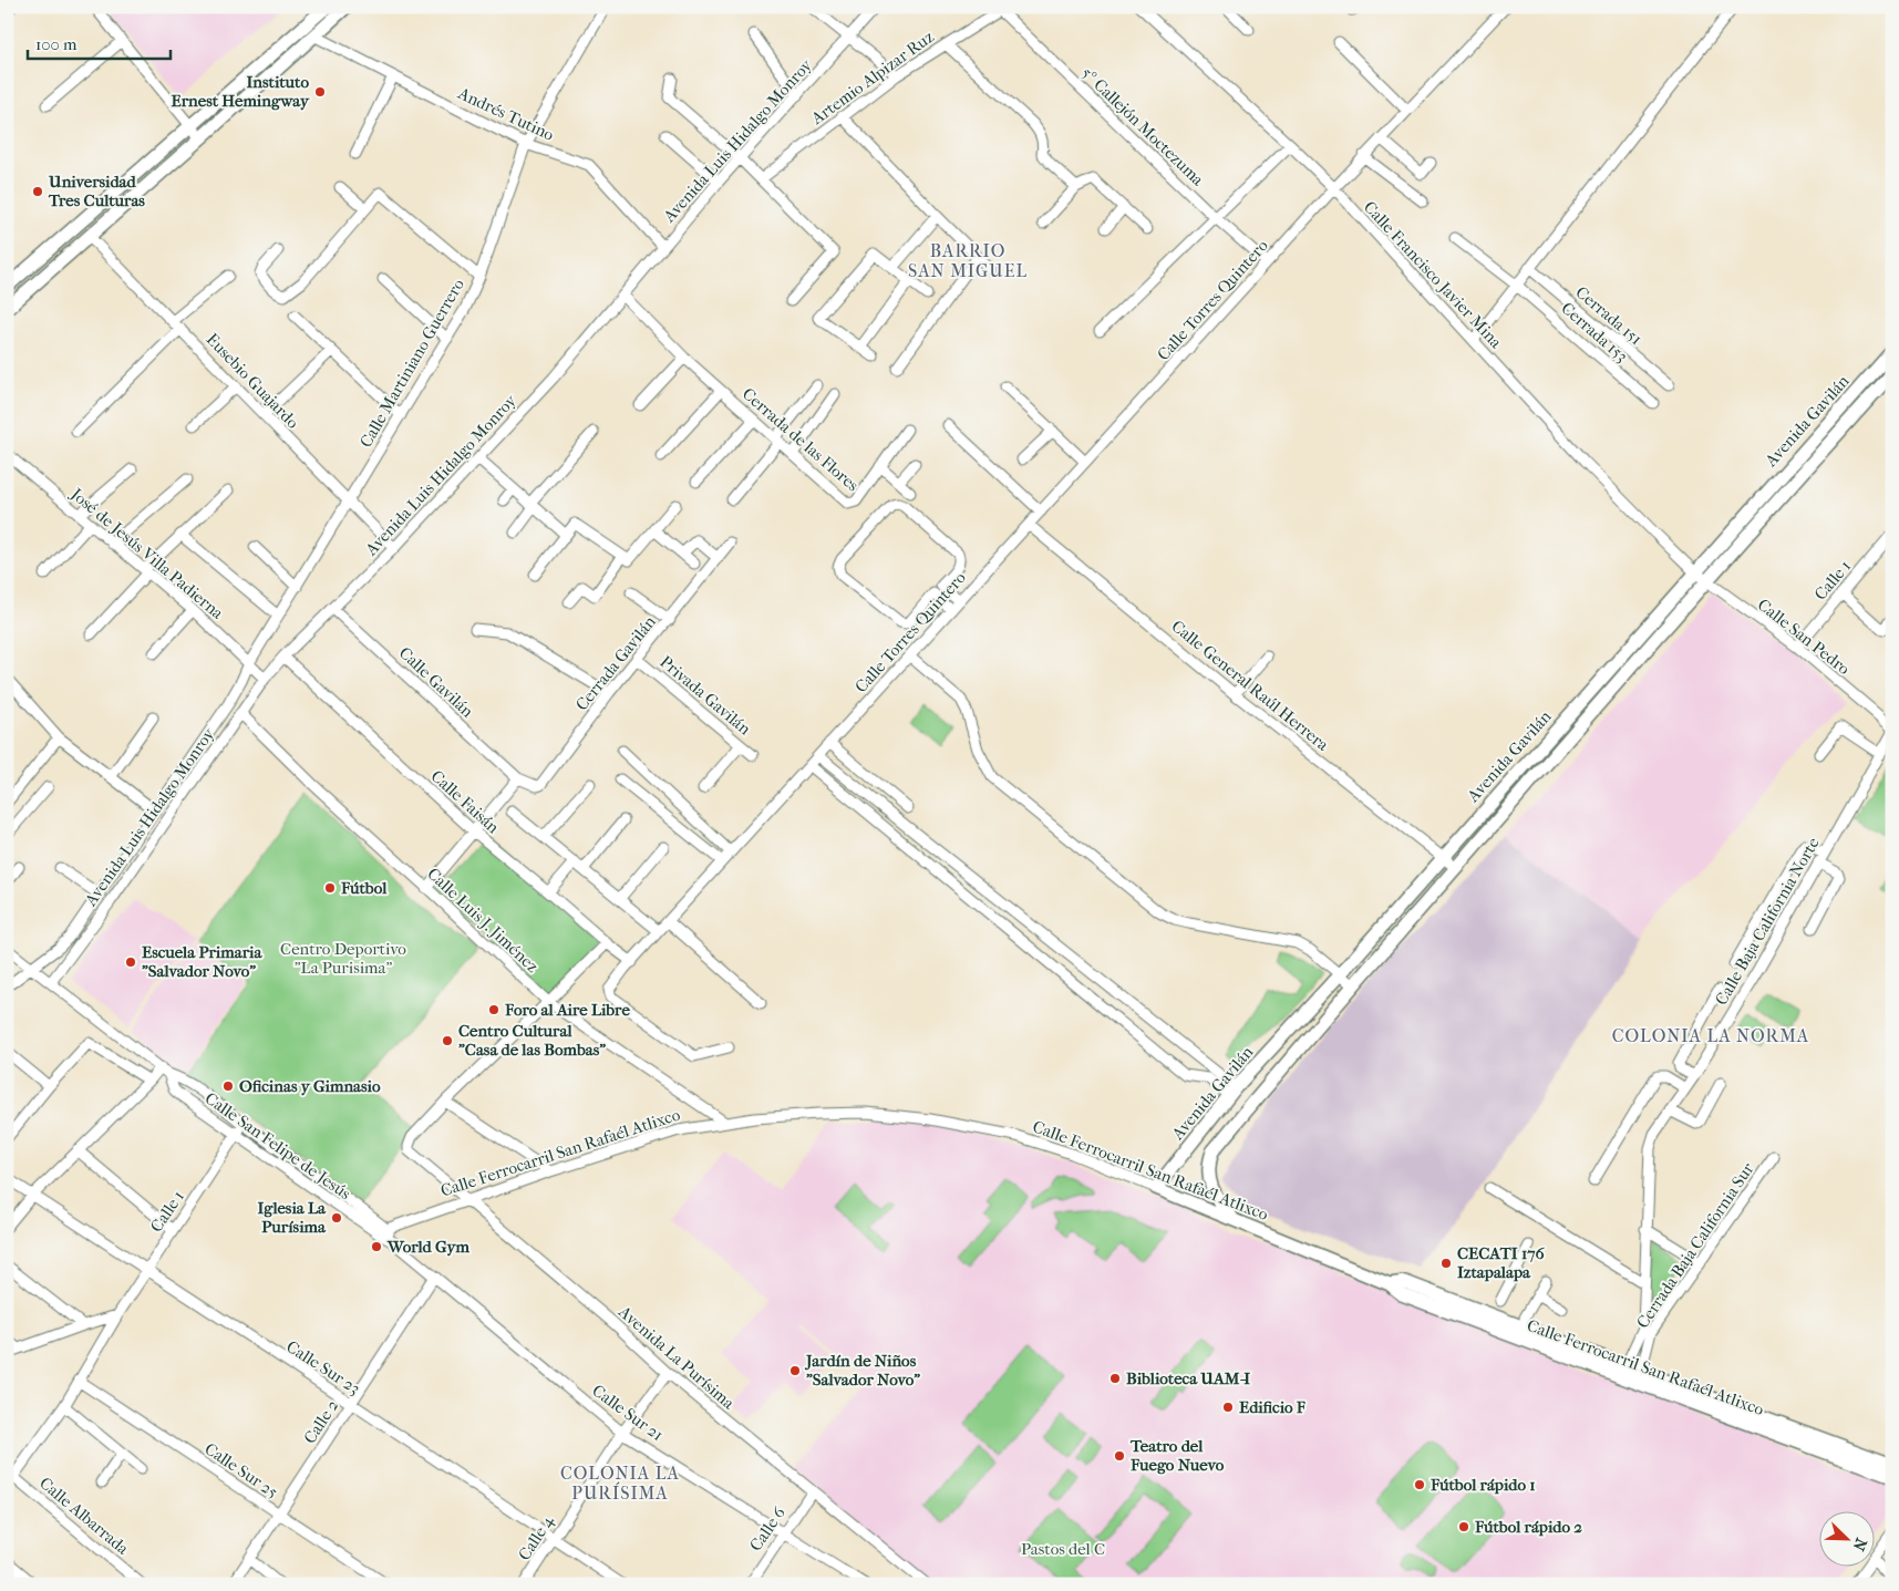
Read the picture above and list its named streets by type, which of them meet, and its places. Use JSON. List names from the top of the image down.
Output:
{
  "streets": {
    "main road": ["Avenida Gavilán", "Calle Ferrocarril San Rafaél Atlixco"],
    "street": [
      "Artemio Alpizar Ruz",
      "Andrés Tutino",
      "5º Callejón Moctezuma",
      "Avenida Luis Hidalgo Monroy",
      "Calle Francisco Javier Mina",
      "Calle Torres Quintero",
      "Cerrada 151",
      "Cerrada 153",
      "Calle Martiniano Guerrero",
      "Eusebio Guajardo",
      "Cerrada de las Flores",
      "José de Jesús Villa Padierna",
      "Calle 1",
      "Calle San Pedro",
      "Cerrada Gavilán",
      "Calle Gavilán",
      "Calle General Raúl Herrera",
      "Privada Gavilán",
      "Calle Faisán",
      "Calle Luis J. Jiménez",
      "Calle Baja California Norte",
      "Calle San Felipe de Jesús",
      "Cerrada Baja California Sur",
      "Avenida La Purísima",
      "Calle Sur 23",
      "Calle Sur 21",
      "Calle 2",
      "Calle Sur 25",
      "Calle Albarrada",
      "Calle 6",
      "Calle 4"
    ]
  },
  "crossings": [
    ["Artemio Alpizar Ruz", "5º Callejón Moctezuma"],
    ["Andrés Tutino", "Avenida Luis Hidalgo Monroy"],
    ["Andrés Tutino", "Calle Martiniano Guerrero"],
    ["5º Callejón Moctezuma", "Calle Torres Quintero"],
    ["Avenida Luis Hidalgo Monroy", "Calle Martiniano Guerrero"],
    ["Avenida Luis Hidalgo Monroy", "Eusebio Guajardo"],
    ["Avenida Luis Hidalgo Monroy", "Cerrada de las Flores"],
    ["Avenida Luis Hidalgo Monroy", "José de Jesús Villa Padierna"],
    ["Avenida Luis Hidalgo Monroy", "Calle Gavilán"],
    ["Avenida Luis Hidalgo Monroy", "Calle Faisán"],
    ["Avenida Luis Hidalgo Monroy", "Calle Luis J. Jiménez"],
    ["Avenida Luis Hidalgo Monroy", "Calle San Felipe de Jesús"],
    ["Calle Francisco Javier Mina", "Calle Torres Quintero"],
    ["Calle Francisco Javier Mina", "Avenida Gavilán"],
    ["Calle Francisco Javier Mina", "Calle San Pedro"],
    ["Calle Torres Quintero", "Calle General Raúl Herrera"],
    ["Calle Torres Quintero", "Calle Faisán"],
    ["Calle Martiniano Guerrero", "Eusebio Guajardo"],
    ["Calle Martiniano Guerrero", "José de Jesús Villa Padierna"],
    ["Avenida Gavilán", "Calle San Pedro"],
    ["Avenida Gavilán", "Calle General Raúl Herrera"],
    ["Avenida Gavilán", "Calle Ferrocarril San Rafaél Atlixco"],
    ["Calle 1", "Calle San Pedro"],
    ["Calle 1", "Calle San Felipe de Jesús"],
    ["Calle 1", "Calle Sur 23"],
    ["Calle 1", "Calle Sur 25"],
    ["Calle 1", "Calle Albarrada"],
    ["Cerrada Gavilán", "Calle Gavilán"],
    ["Cerrada Gavilán", "Privada Gavilán"],
    ["Calle Luis J. Jiménez", "Calle Ferrocarril San Rafaél Atlixco"],
    ["Calle Baja California Norte", "Calle Ferrocarril San Rafaél Atlixco"],
    ["Calle Baja California Norte", "Cerrada Baja California Sur"],
    ["Calle San Felipe de Jesús", "Calle Ferrocarril San Rafaél Atlixco"],
    ["Calle San Felipe de Jesús", "Calle Sur 21"],
    ["Calle Ferrocarril San Rafaél Atlixco", "Cerrada Baja California Sur"],
    ["Calle Ferrocarril San Rafaél Atlixco", "Avenida La Purísima"],
    ["Calle Ferrocarril San Rafaél Atlixco", "Calle Sur 21"],
    ["Avenida La Purísima", "Calle 6"],
    ["Avenida La Purísima", "Calle 4"],
    ["Calle Sur 23", "Calle 2"],
    ["Calle Sur 23", "Calle 4"],
    ["Calle Sur 21", "Calle 2"],
    ["Calle Sur 21", "Calle 6"],
    ["Calle Sur 21", "Calle 4"],
    ["Calle 2", "Calle Sur 25"]
  ],
  "districts": ["BARRIO SAN MIGUEL", "COLONIA LA NORMA", "COLONIA LA PURÍSIMA"],
  "parks": ["Centro Deportivo \"La Purisima\"", "Pastos del C"],
  "places": [
    "Instituto Ernest Hemingway",
    "Universidad Tres Culturas",
    "Fútbol",
    "Escuela Primaria \"Salvador Novo\"",
    "Foro al Aire Libre",
    "Centro Cultural \"Casa de las Bombas\"",
    "Oficinas y Gimnasio",
    "Iglesia La Purísima",
    "World Gym",
    "CECATI 176 Iztapalapa",
    "Jardín de Niños \"Salvador Novo\"",
    "Biblioteca UAM-I",
    "Edificio F",
    "Teatro del Fuego Nuevo",
    "Fútbol rápido 1",
    "Fútbol rápido 2"
  ],
  "scale_bar": "100 m",
  "north": "bottom right"
}
